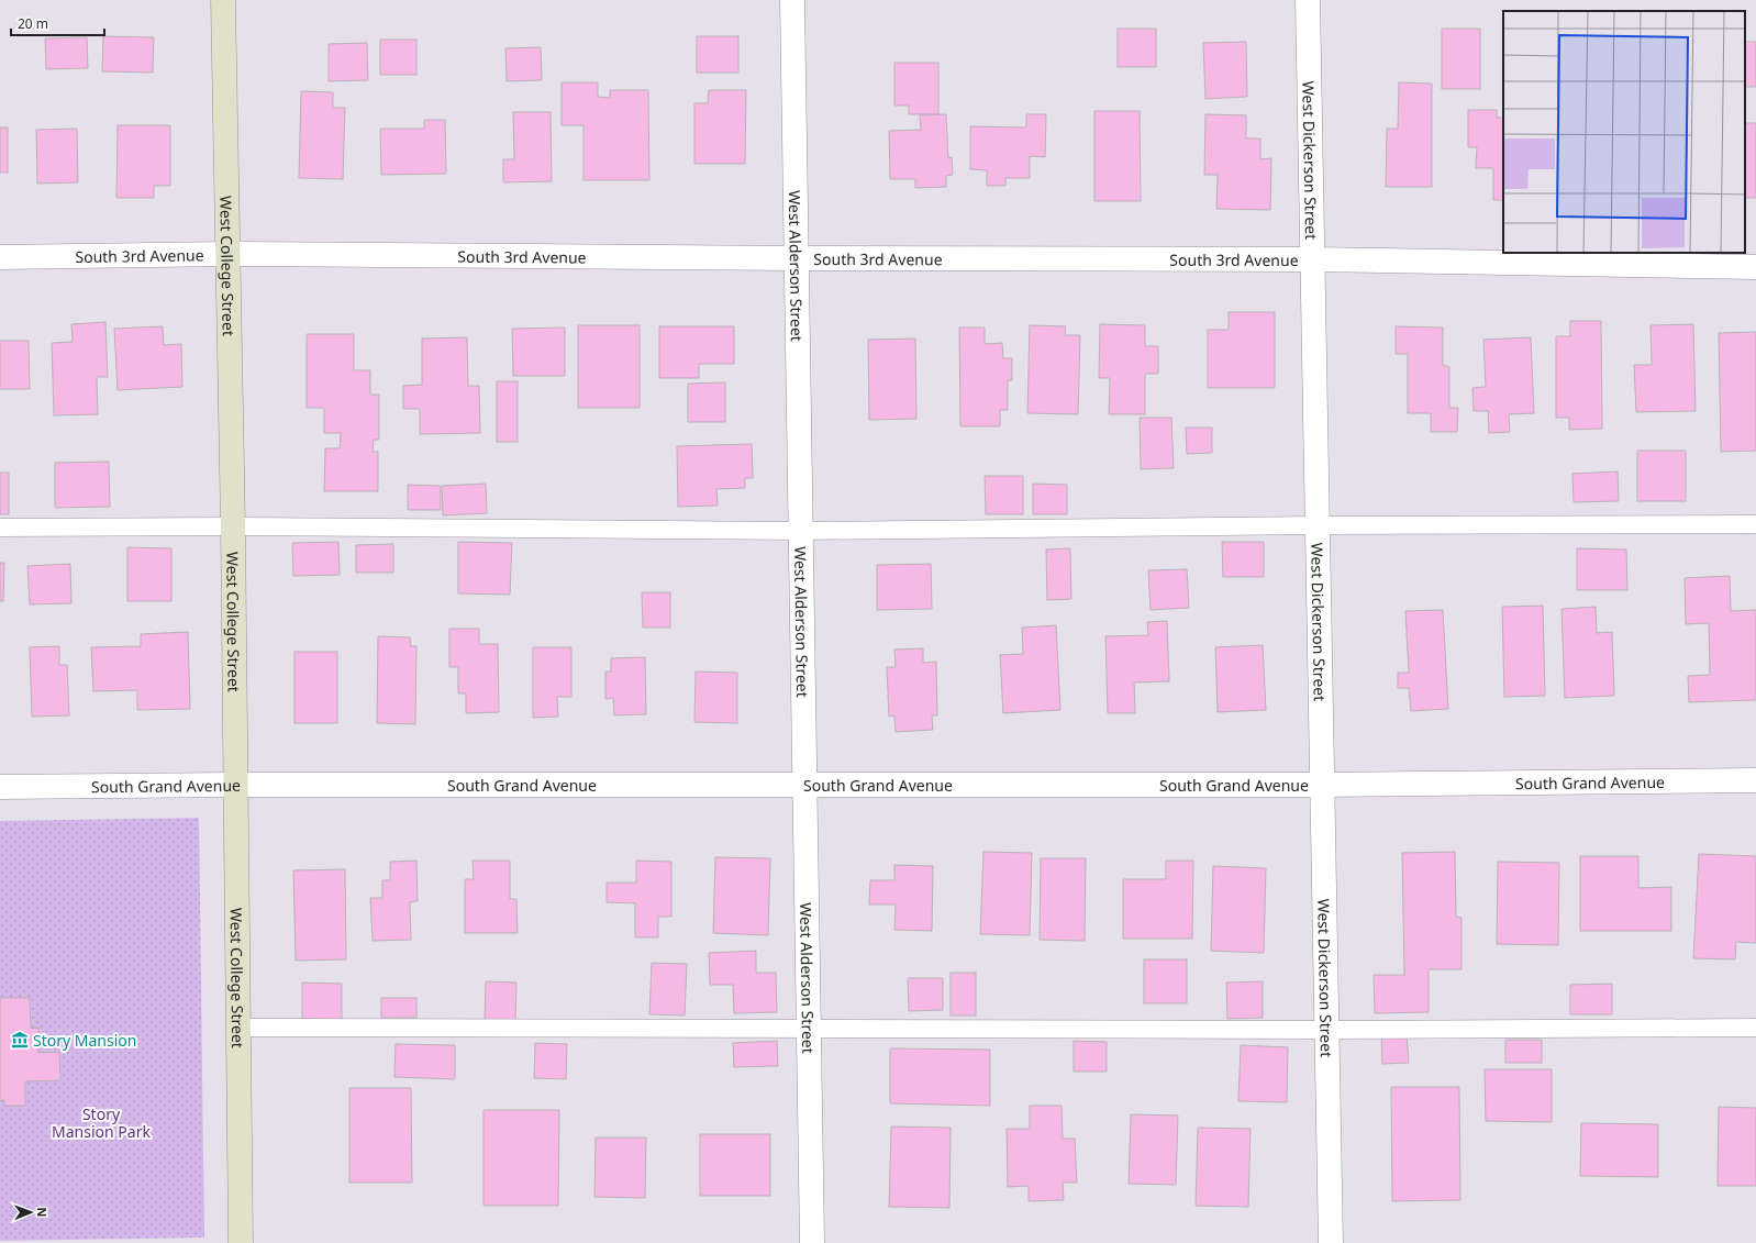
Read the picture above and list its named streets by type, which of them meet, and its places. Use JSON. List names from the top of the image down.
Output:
{
  "streets": {
    "main road": ["West College Street"],
    "street": [
      "West Dickerson Street",
      "South 3rd Avenue",
      "West Alderson Street",
      "South Grand Avenue"
    ]
  },
  "crossings": [
    ["West Dickerson Street", "South 3rd Avenue"],
    ["West Dickerson Street", "South Grand Avenue"],
    ["South 3rd Avenue", "West College Street"],
    ["South 3rd Avenue", "West Alderson Street"],
    ["West College Street", "South Grand Avenue"],
    ["West Alderson Street", "South Grand Avenue"]
  ],
  "parks": ["Story Mansion Park"],
  "places": {
    "museum": ["Story Mansion"]
  },
  "scale_bar": "20 m",
  "north": "right"
}
